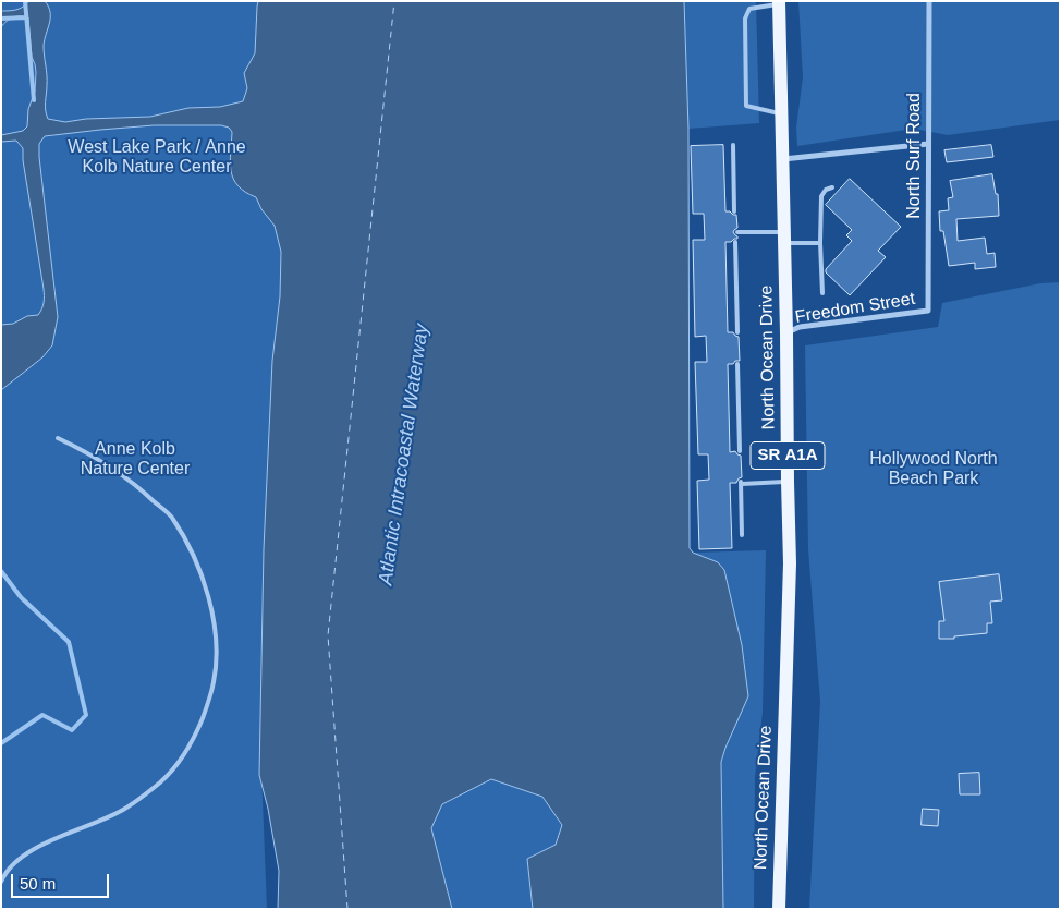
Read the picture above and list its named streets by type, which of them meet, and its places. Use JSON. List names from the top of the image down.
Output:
{
  "streets": {
    "main road": ["North Ocean Drive", "SR A1A"],
    "street": ["North Surf Road", "Freedom Street"]
  },
  "crossings": [
    ["North Surf Road", "Freedom Street"],
    ["Freedom Street", "North Ocean Drive"]
  ],
  "water": ["Atlantic Intracoastal Waterway"],
  "parks": ["West Lake Park / Anne Kolb Nature Center", "Anne Kolb Nature Center", "Hollywood North Beach Park"],
  "scale_bar": "50 m"
}
